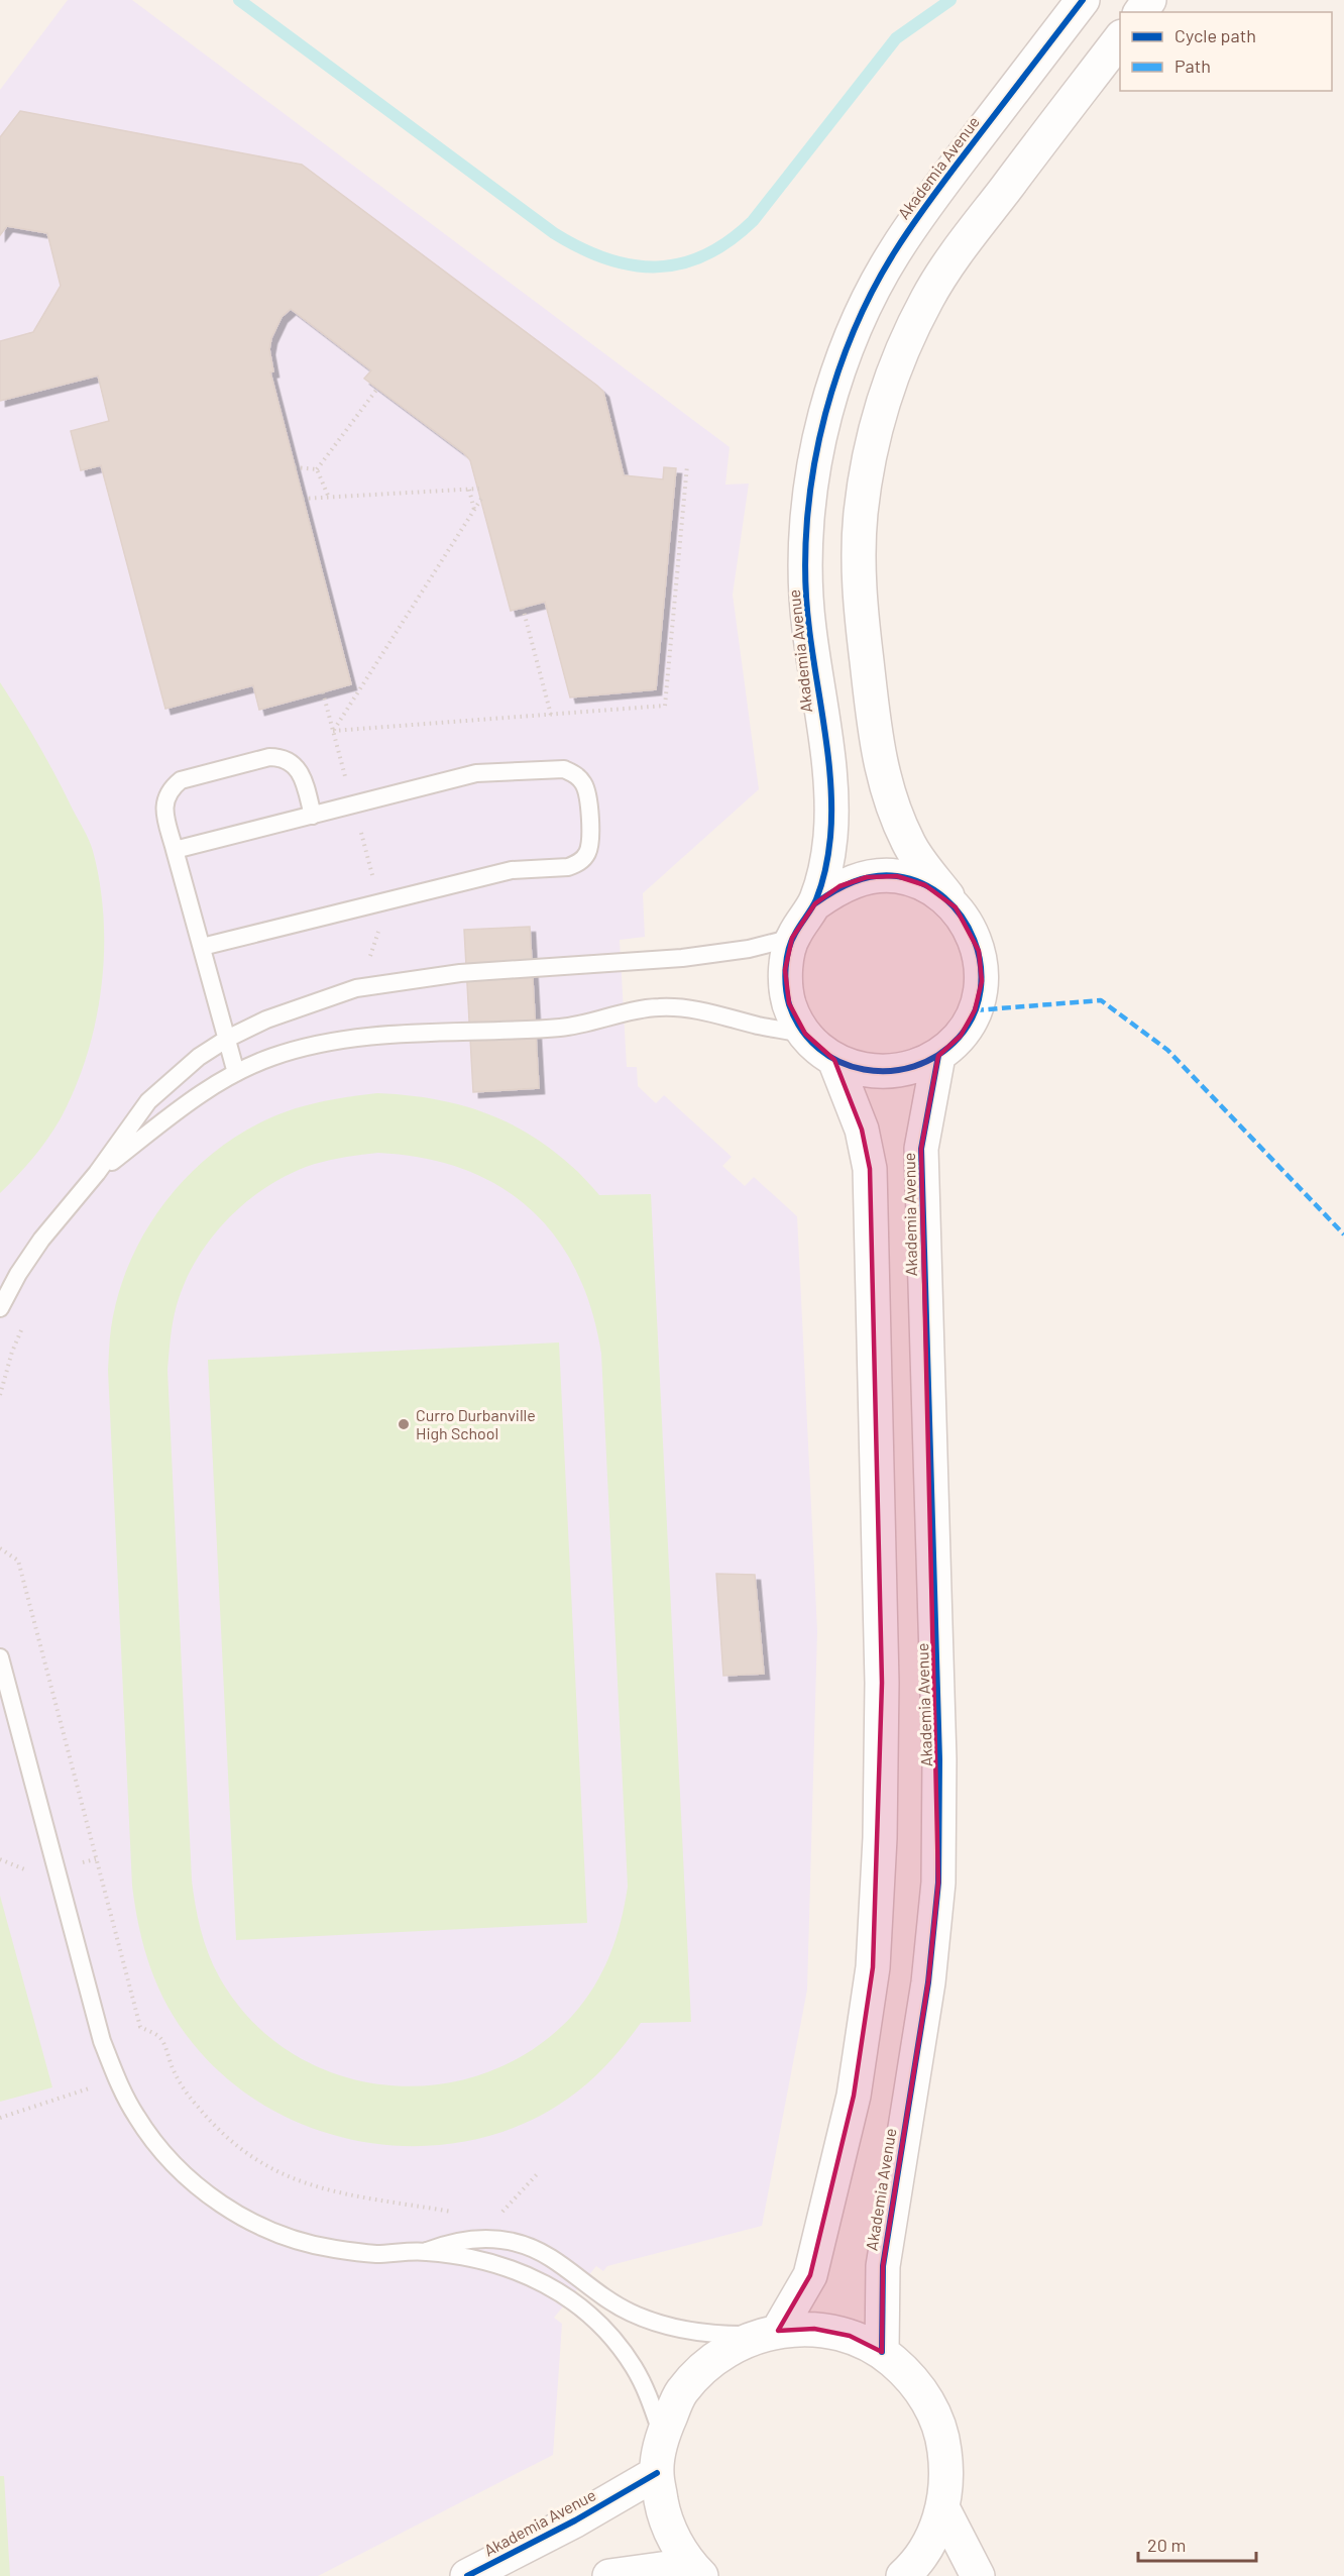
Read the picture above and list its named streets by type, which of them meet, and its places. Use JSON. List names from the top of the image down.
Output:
{
  "streets": {
    "street": ["Akademia Avenue"]
  },
  "places": ["Curro Durbanville High School"],
  "legend": ["Cycle path", "Path"],
  "scale_bar": "20 m"
}
